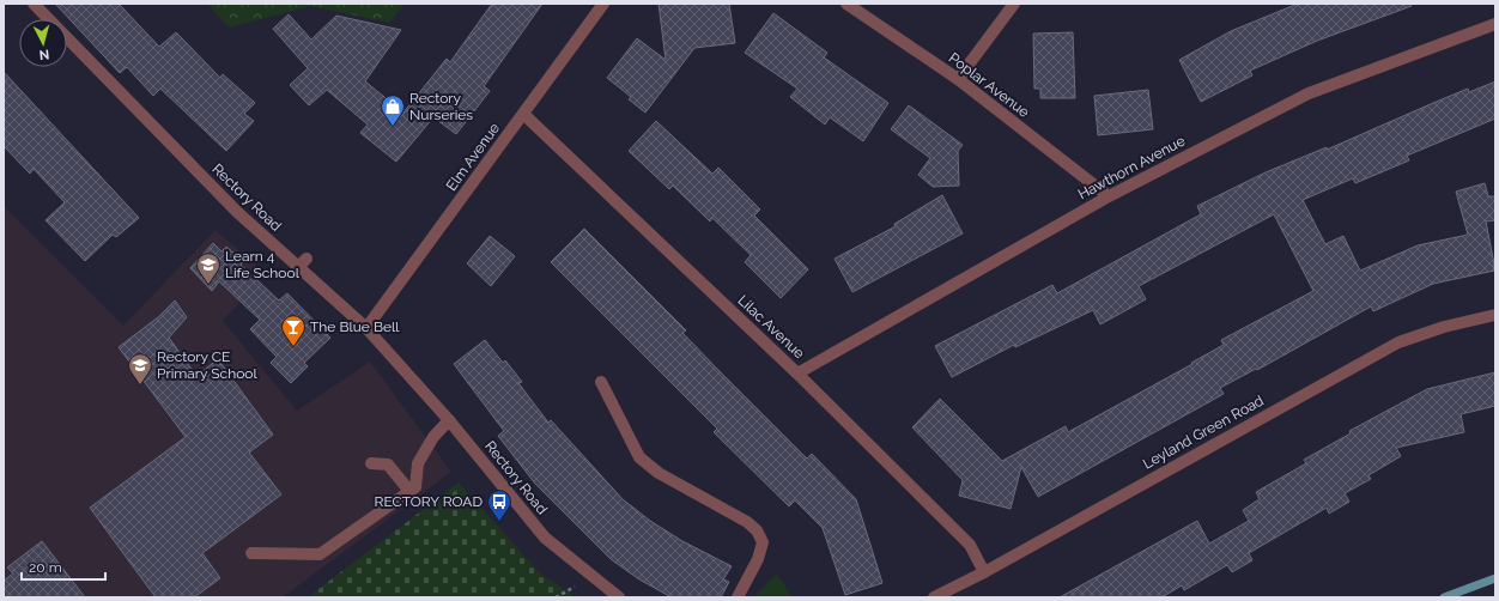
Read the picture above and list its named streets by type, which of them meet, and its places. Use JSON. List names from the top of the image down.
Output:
{
  "streets": {
    "street": [
      "Poplar Avenue",
      "Elm Avenue",
      "Hawthorn Avenue",
      "Rectory Road",
      "Lilac Avenue",
      "Leyland Green Road"
    ]
  },
  "crossings": [
    ["Poplar Avenue", "Hawthorn Avenue"],
    ["Elm Avenue", "Rectory Road"],
    ["Elm Avenue", "Lilac Avenue"],
    ["Hawthorn Avenue", "Lilac Avenue"],
    ["Lilac Avenue", "Leyland Green Road"]
  ],
  "places": {
    "shop": ["Rectory Nurseries"],
    "school or university": ["Learn 4 Life School", "Rectory CE Primary School"],
    "bar": ["The Blue Bell"],
    "bus stop": ["RECTORY ROAD"]
  },
  "scale_bar": "20 m",
  "north": "bottom"
}
